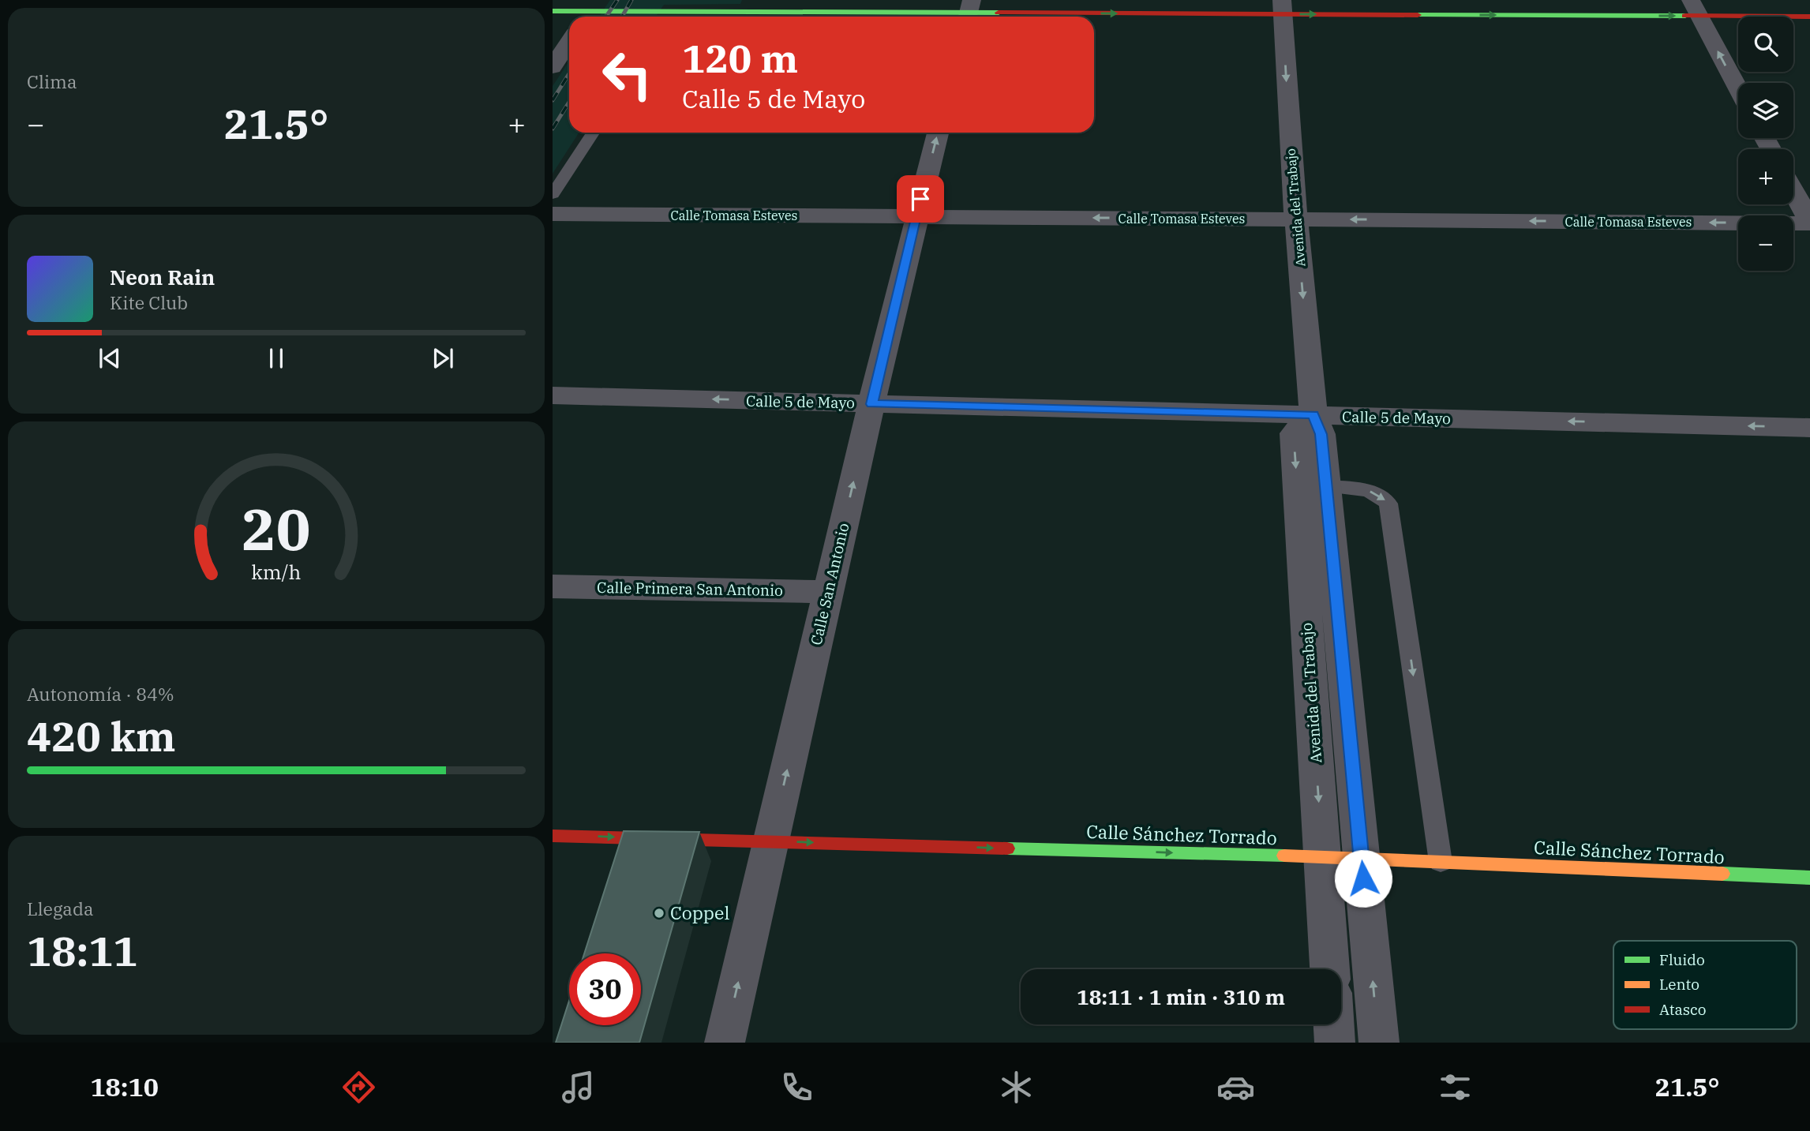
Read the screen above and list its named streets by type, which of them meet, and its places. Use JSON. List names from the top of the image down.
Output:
{
  "streets": {
    "main road": ["Calle Sánchez Torrado"],
    "street": [
      "Avenida del Trabajo",
      "Calle Tomasa Esteves",
      "Calle 5 de Mayo",
      "Calle San Antonio",
      "Calle Primera San Antonio"
    ]
  },
  "crossings": [
    ["Avenida del Trabajo", "Calle Tomasa Esteves"],
    ["Avenida del Trabajo", "Calle 5 de Mayo"],
    ["Avenida del Trabajo", "Calle Sánchez Torrado"],
    ["Calle Tomasa Esteves", "Calle San Antonio"],
    ["Calle 5 de Mayo", "Calle San Antonio"],
    ["Calle San Antonio", "Calle Primera San Antonio"],
    ["Calle San Antonio", "Calle Sánchez Torrado"]
  ],
  "one_way": [
    "Calle Tomasa Esteves",
    "Calle 5 de Mayo",
    "Calle San Antonio",
    "Calle Sánchez Torrado"
  ],
  "places": ["Coppel"],
  "legend": ["Fluido", "Lento", "Atasco"],
  "page": {
    "tile": [
      "Clima",
      ["Autonomía · 84%", "420 km"],
      ["Llegada", "18:11"]
    ],
    "map_buttons": ["+", "−"],
    "turn": ["120 m", "Calle 5 de Mayo"],
    "heat": ["−", "21.5°", "+"],
    "song": ["Neon Rain", "Kite Club"],
    "limit": "30",
    "trip": "18:11 · 1 min · 310 m",
    "tabs": ["18:10", "21.5°"],
    "gauge": ["20", "km/h"]
  }
}
